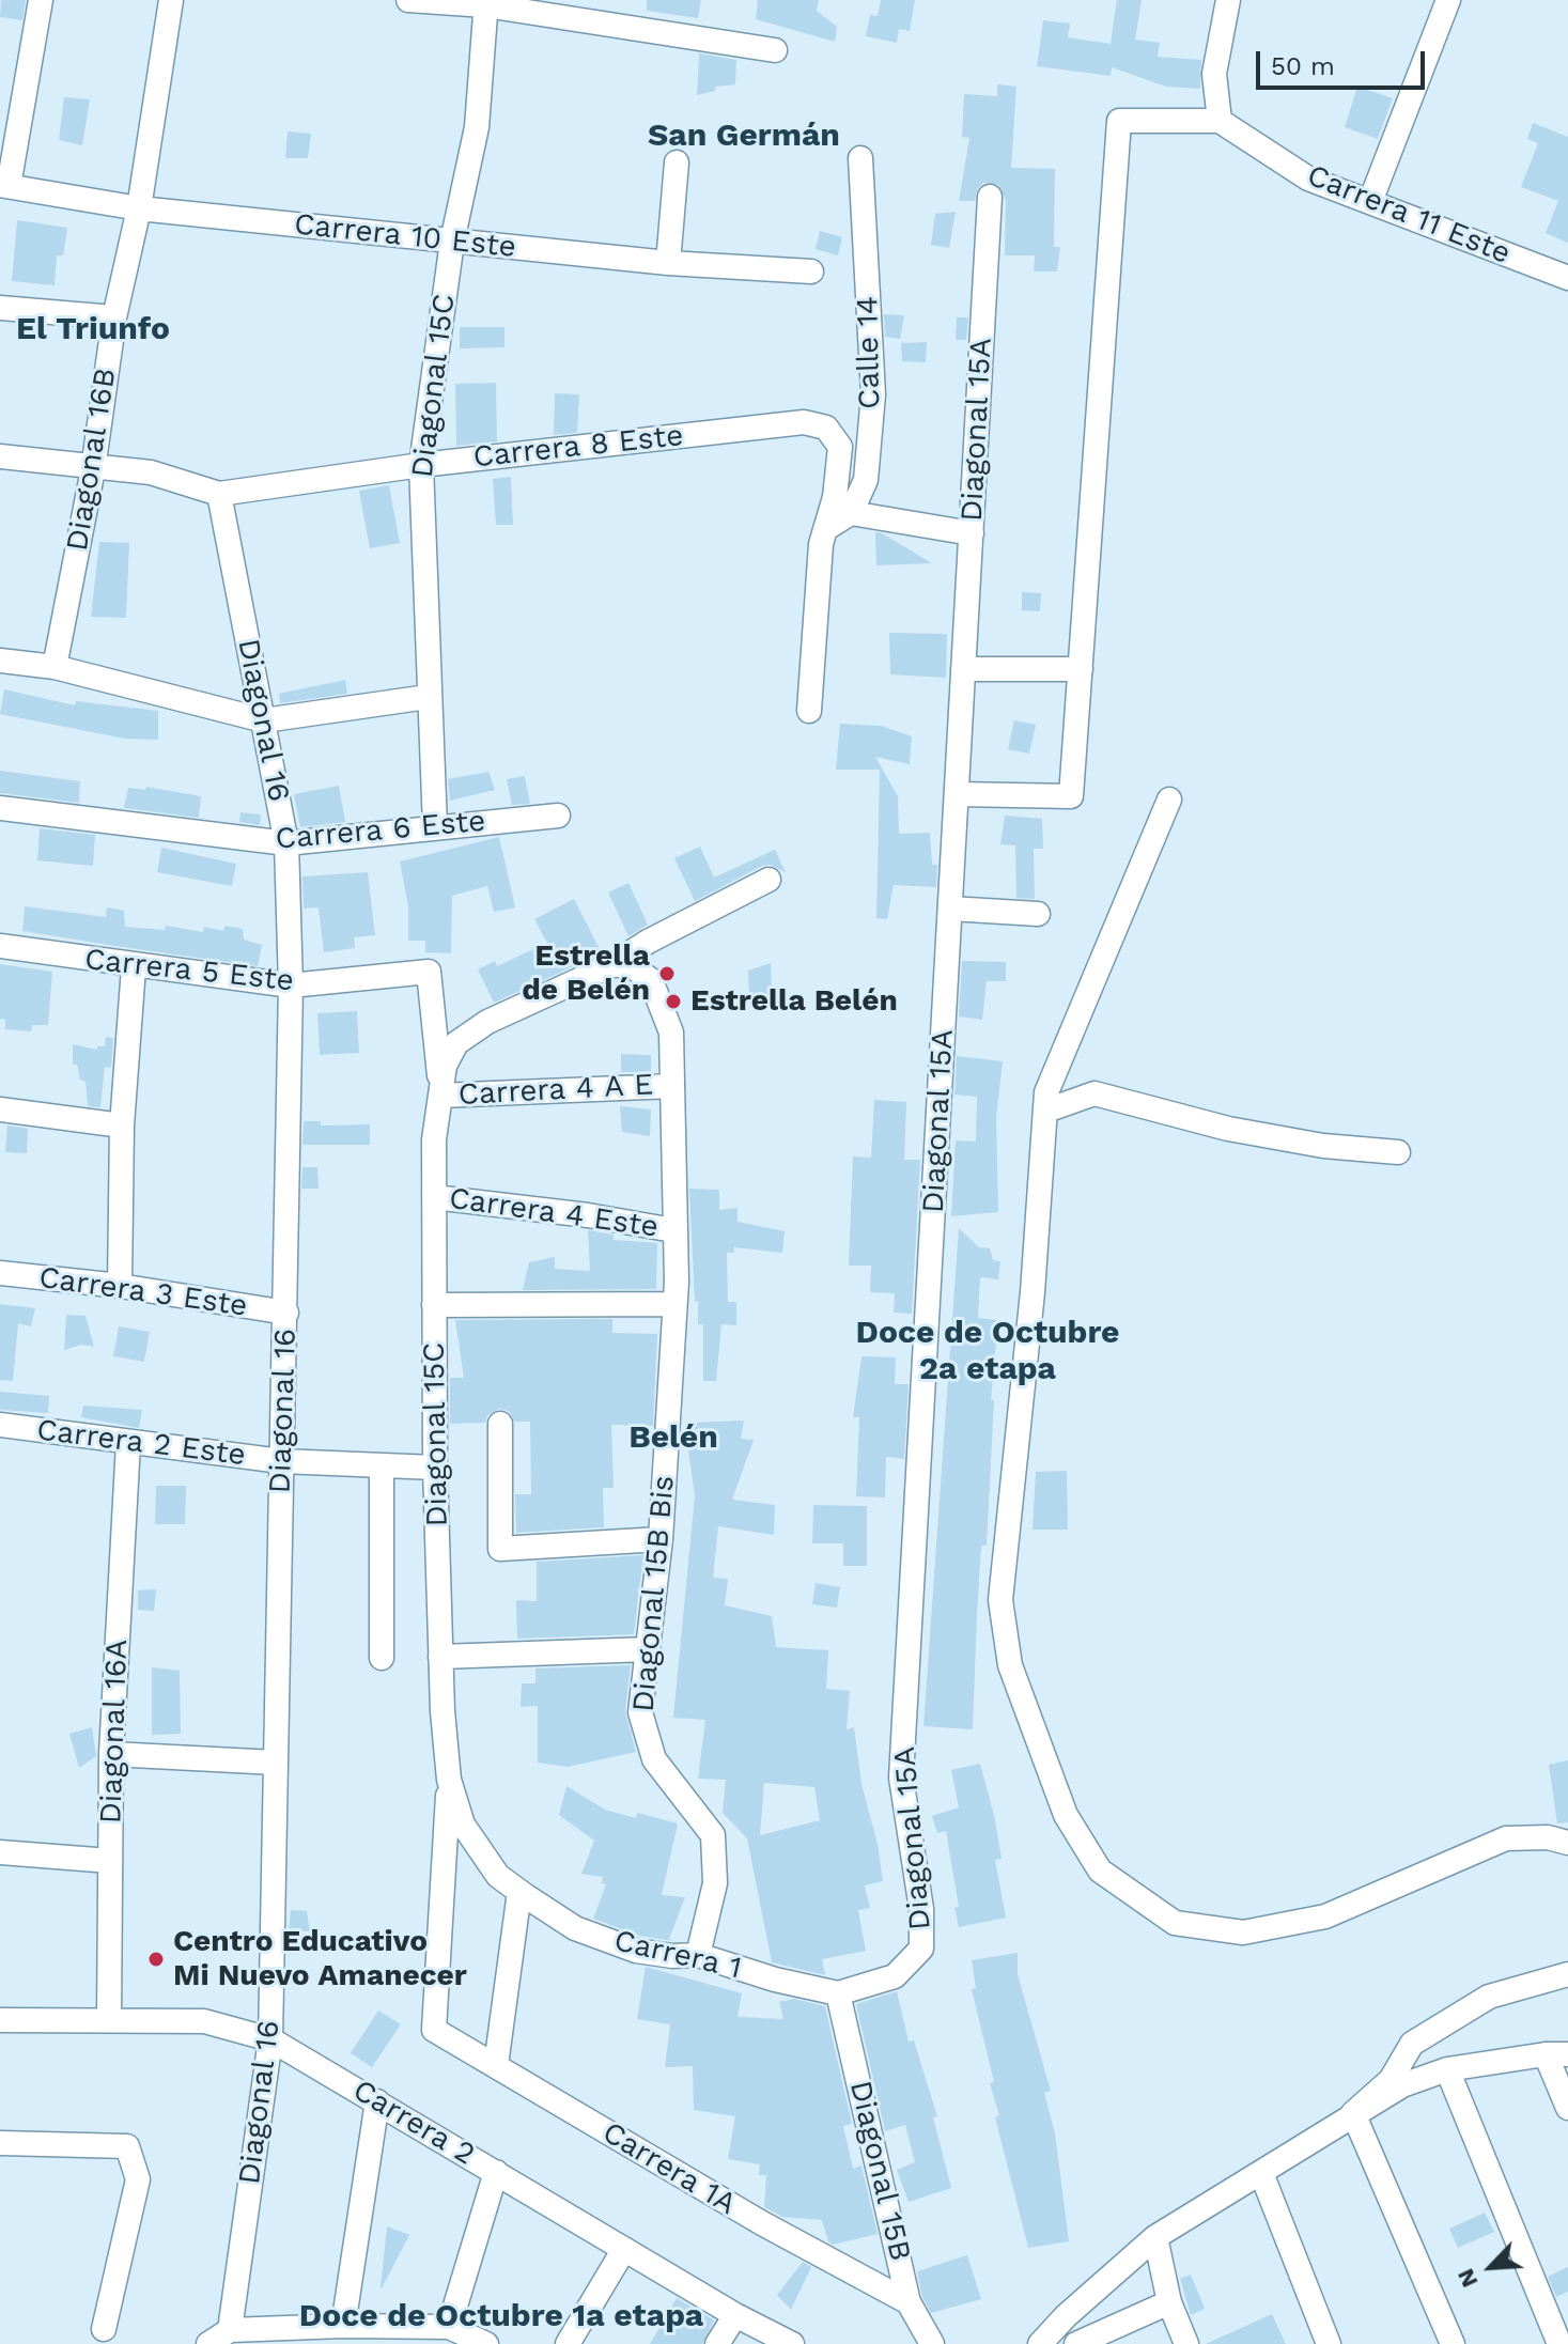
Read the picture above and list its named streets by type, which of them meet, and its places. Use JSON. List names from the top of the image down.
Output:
{
  "streets": {
    "street": [
      "Carrera 11 Este",
      "Carrera 10 Este",
      "Calle 14",
      "Diagonal 15C",
      "Diagonal 15A",
      "Carrera 8 Este",
      "Diagonal 16B",
      "Diagonal 16",
      "Carrera 6 Este",
      "Carrera 5 Este",
      "Carrera 4 A E",
      "Carrera 4 Este",
      "Carrera 3 Este",
      "Carrera 2 Este",
      "Diagonal 15B Bis",
      "Diagonal 16A",
      "Carrera 1",
      "Carrera 2",
      "Carrera 1A",
      "Diagonal 15B"
    ]
  },
  "crossings": [
    ["Carrera 10 Este", "Diagonal 15C"],
    ["Carrera 10 Este", "Diagonal 16B"],
    ["Diagonal 15C", "Carrera 8 Este"],
    ["Diagonal 15C", "Carrera 6 Este"],
    ["Diagonal 15C", "Carrera 5 Este"],
    ["Diagonal 15C", "Carrera 4 A E"],
    ["Diagonal 15C", "Carrera 4 Este"],
    ["Diagonal 15C", "Carrera 2 Este"],
    ["Diagonal 15C", "Diagonal 15B Bis"],
    ["Diagonal 15C", "Carrera 1"],
    ["Diagonal 15C", "Carrera 1A"],
    ["Diagonal 15A", "Carrera 1"],
    ["Diagonal 15A", "Diagonal 15B"],
    ["Carrera 8 Este", "Diagonal 16B"],
    ["Carrera 8 Este", "Diagonal 16"],
    ["Diagonal 16", "Carrera 6 Este"],
    ["Diagonal 16", "Carrera 5 Este"],
    ["Diagonal 16", "Carrera 3 Este"],
    ["Diagonal 16", "Carrera 2 Este"],
    ["Diagonal 16", "Carrera 2"],
    ["Carrera 4 A E", "Diagonal 15B Bis"],
    ["Carrera 4 Este", "Diagonal 15B Bis"],
    ["Carrera 2 Este", "Diagonal 16A"],
    ["Diagonal 15B Bis", "Carrera 1"],
    ["Diagonal 16A", "Carrera 2"],
    ["Carrera 1", "Diagonal 15B"],
    ["Carrera 1A", "Diagonal 15B"]
  ],
  "districts": [
    "San Germán",
    "El Triunfo",
    "Doce de Octubre 2a etapa",
    "Belén",
    "Doce de Octubre 1a etapa"
  ],
  "places": ["Estrella de Belén", "Estrella Belén", "Centro Educativo Mi Nuevo Amanecer"],
  "scale_bar": "50 m",
  "north": "bottom left"
}
